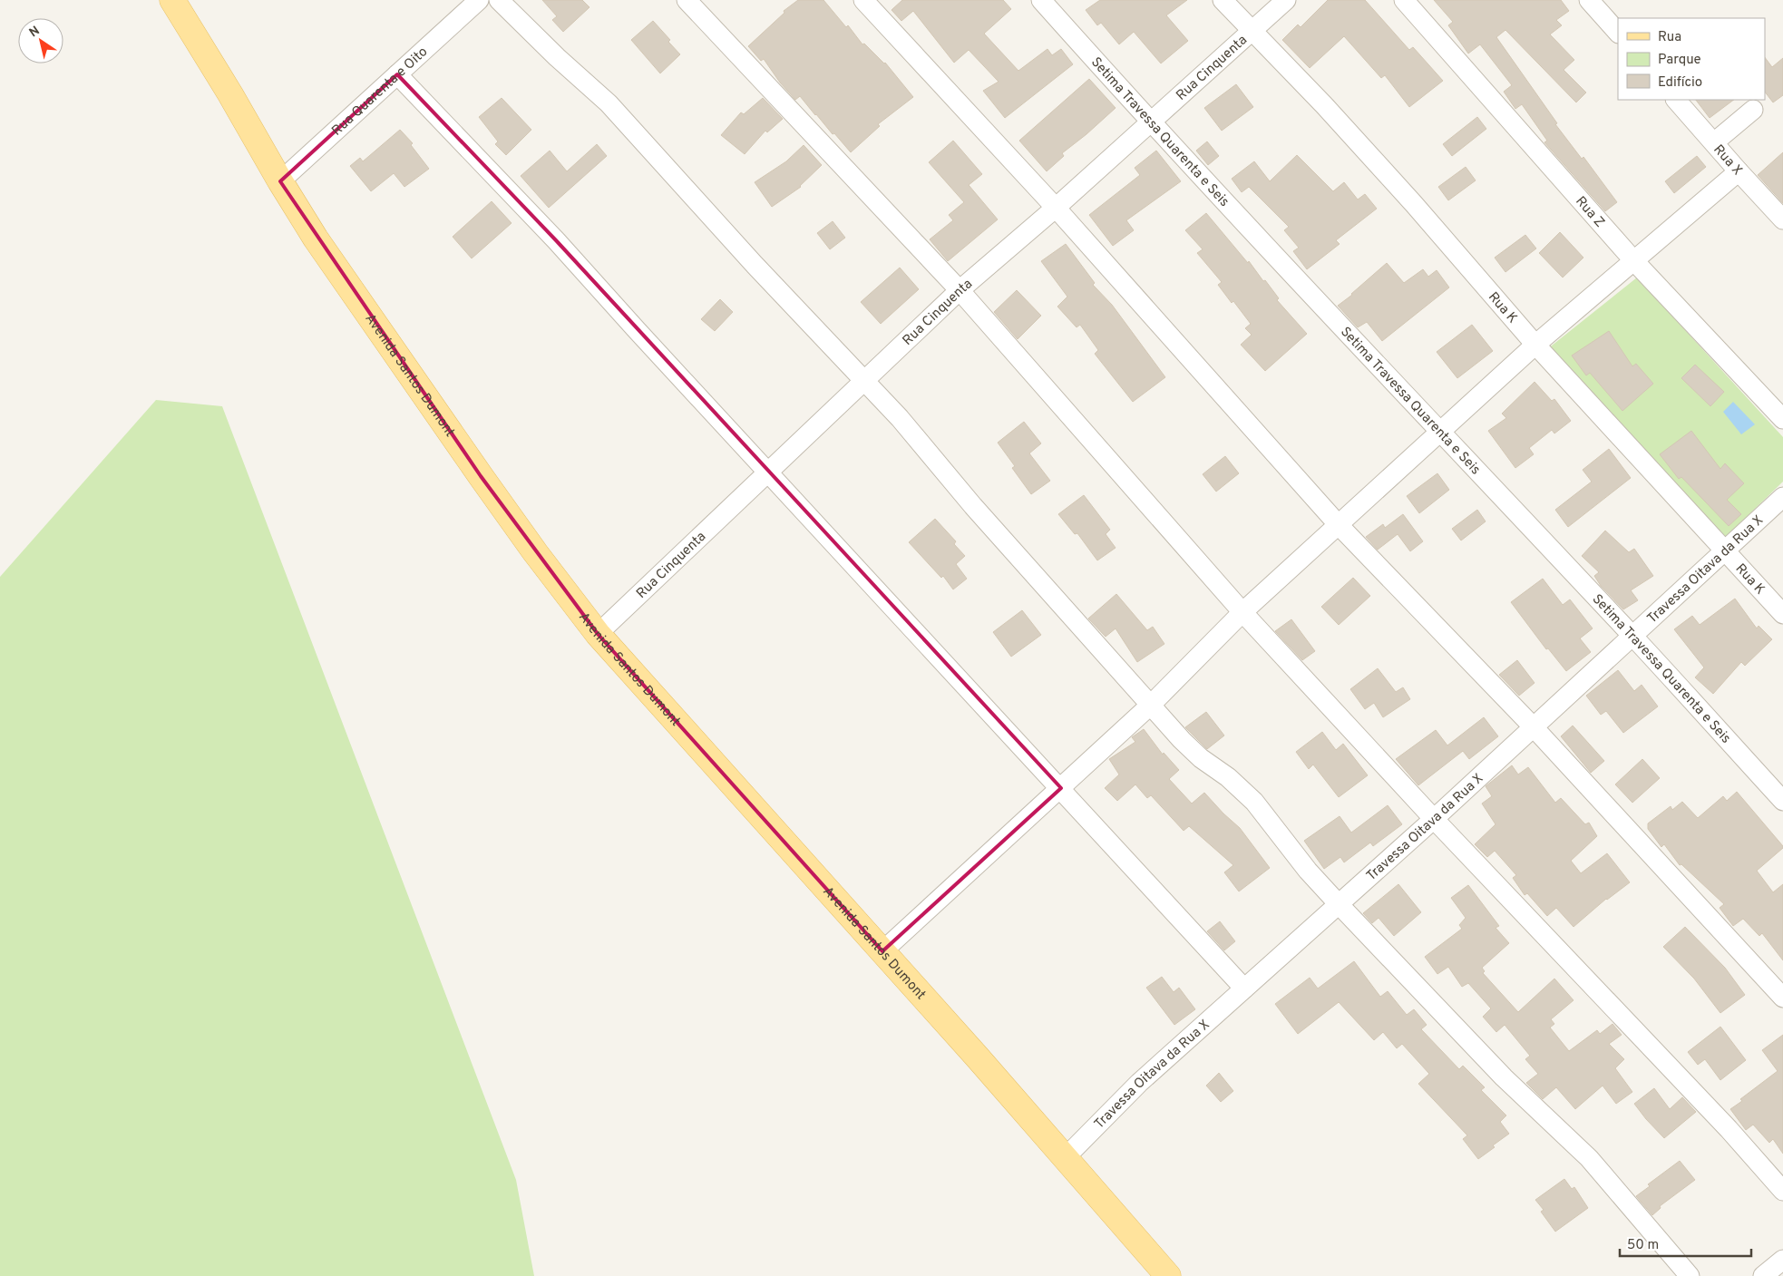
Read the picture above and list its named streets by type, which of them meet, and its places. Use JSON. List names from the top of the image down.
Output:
{
  "streets": {
    "main road": ["Avenida Santos Dumont"],
    "street": [
      "Rua Cinquenta",
      "Rua Quarenta e Oito",
      "Setima Travessa Quarenta e Seis",
      "Rua X",
      "Rua Z",
      "Rua K",
      "Travessa Oitava da Rua X"
    ]
  },
  "crossings": [
    ["Rua Cinquenta", "Setima Travessa Quarenta e Seis"],
    ["Rua Cinquenta", "Rua K"],
    ["Rua Cinquenta", "Avenida Santos Dumont"],
    ["Rua Quarenta e Oito", "Avenida Santos Dumont"],
    ["Setima Travessa Quarenta e Seis", "Travessa Oitava da Rua X"],
    ["Rua K", "Travessa Oitava da Rua X"],
    ["Avenida Santos Dumont", "Travessa Oitava da Rua X"]
  ],
  "legend": ["Rua", "Parque", "Edifício"],
  "scale_bar": "50 m",
  "north": "top left"
}
